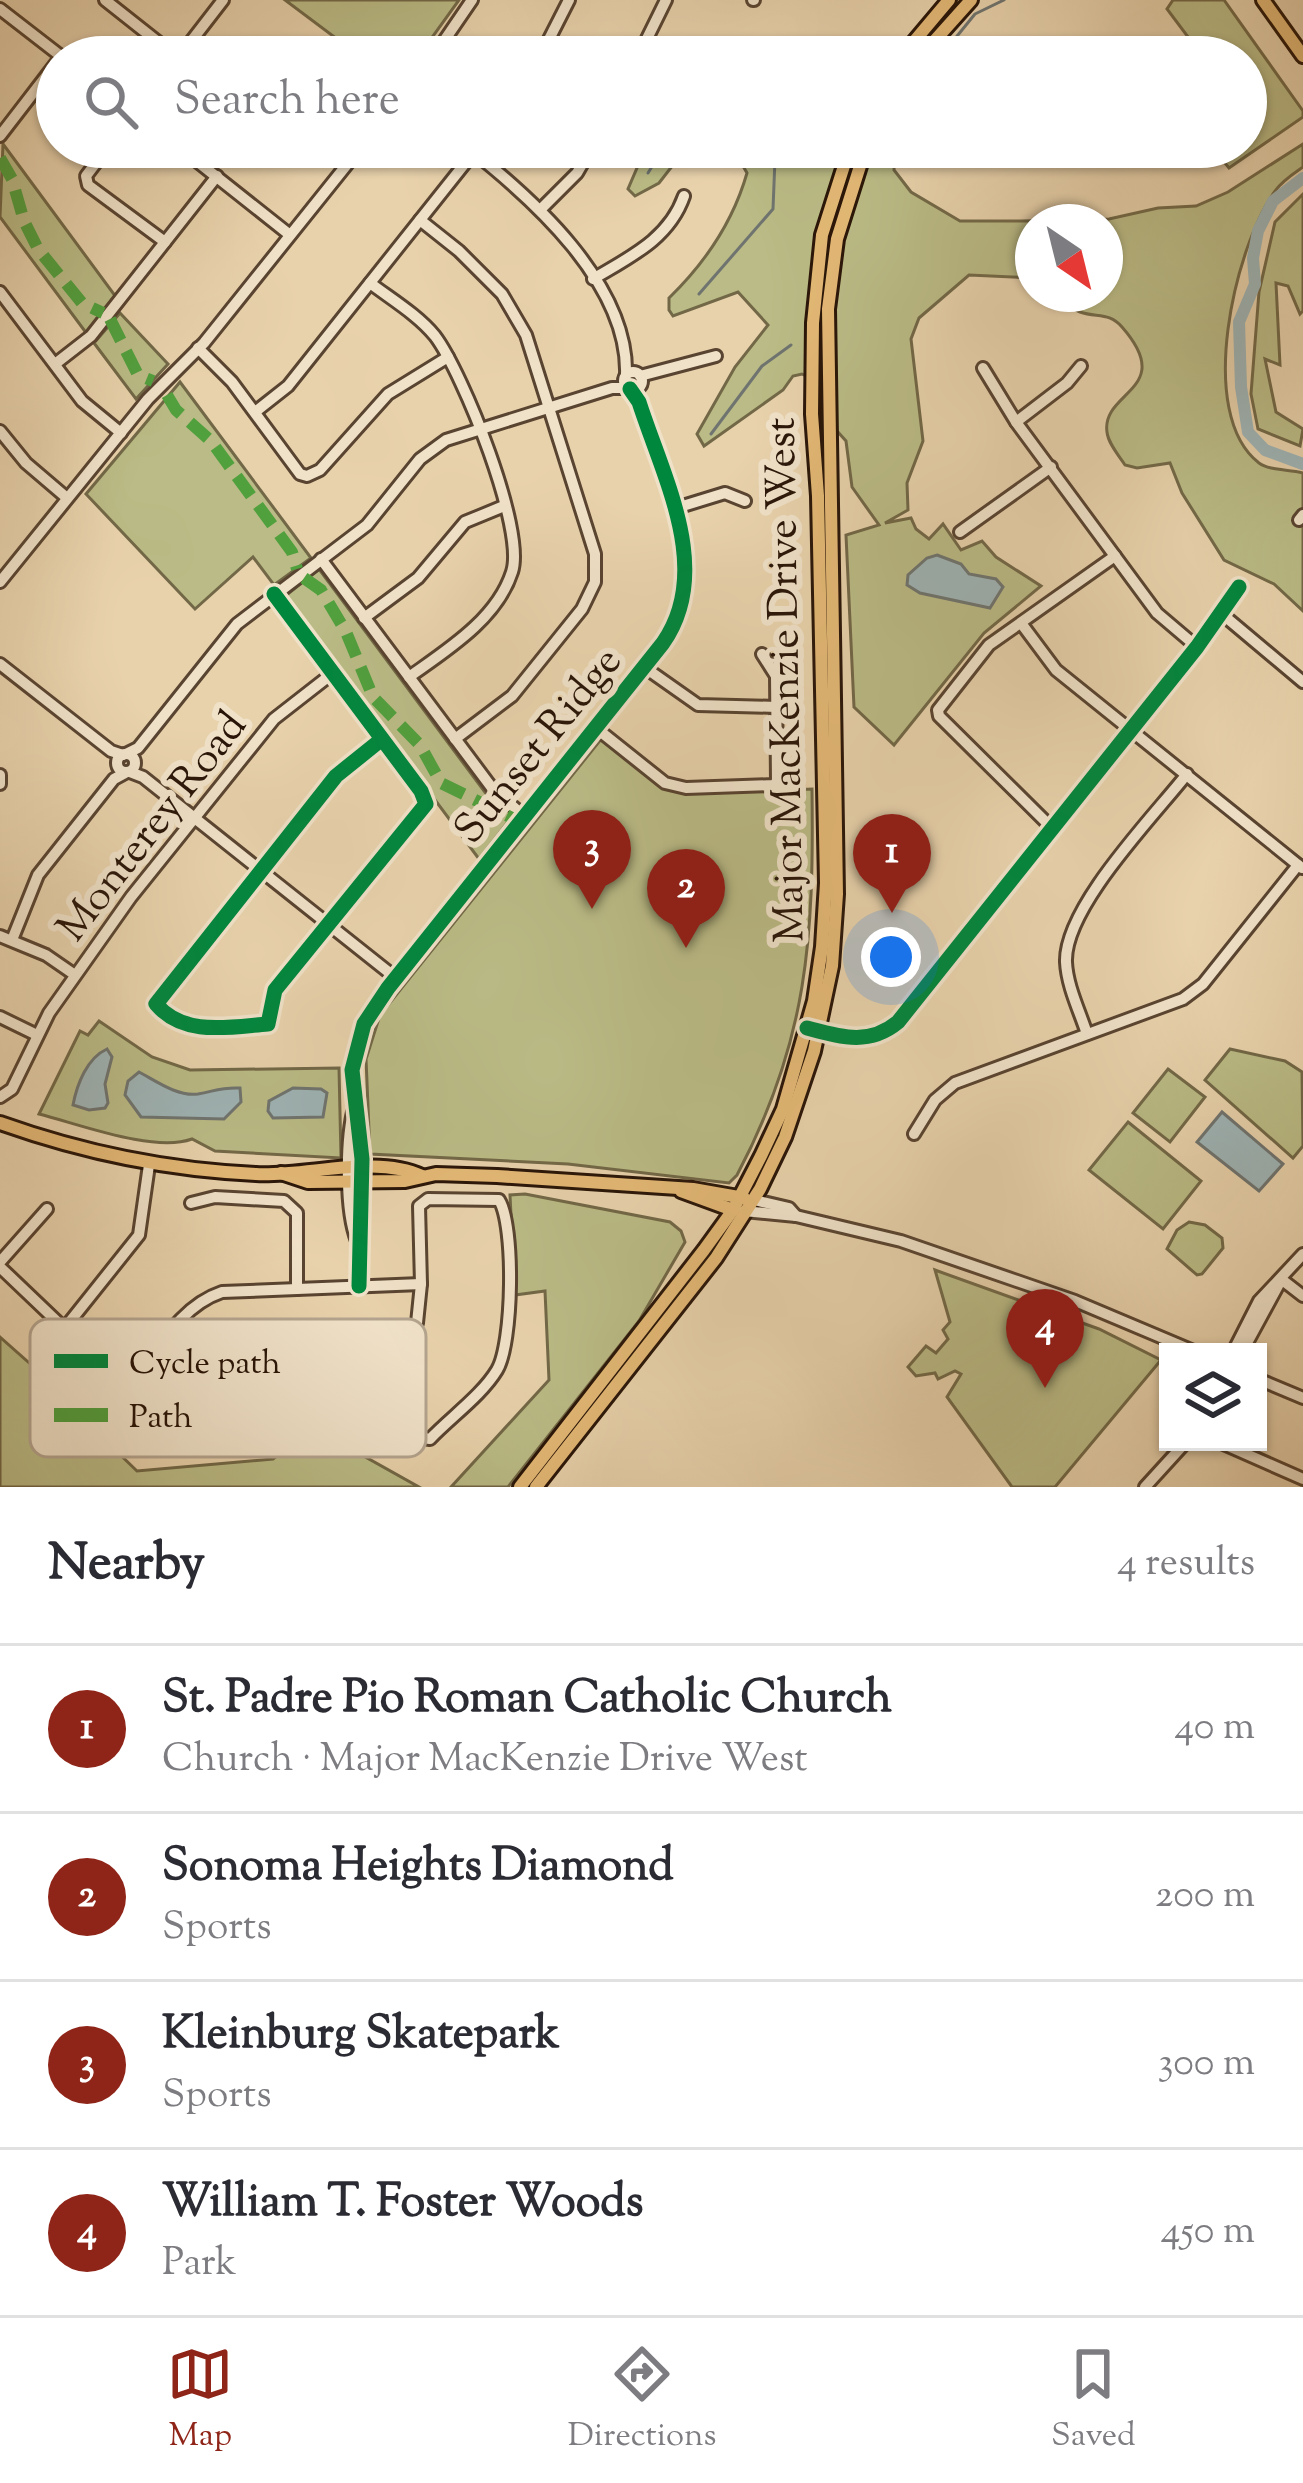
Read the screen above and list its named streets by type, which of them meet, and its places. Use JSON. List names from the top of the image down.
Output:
{
  "streets": {
    "main road": ["Major MacKenzie Drive West"],
    "street": ["Sunset Ridge", "Monterey Road"]
  },
  "legend": ["Cycle path", "Path"],
  "north": "bottom right",
  "page": {
    "search": "Search here",
    "pins": [
      "3",
      "1",
      "2",
      "4"
    ],
    "heading": ["Nearby", "4 results"],
    "list": [
      {
        "mark": "1",
        "name": "St. Padre Pio Roman Catholic Church",
        "note": "Church · Major MacKenzie Drive West",
        "value": "40 m"
      },
      {
        "mark": "2",
        "name": "Sonoma Heights Diamond",
        "note": "Sports",
        "value": "200 m"
      },
      {
        "mark": "3",
        "name": "Kleinburg Skatepark",
        "note": "Sports",
        "value": "300 m"
      },
      {
        "mark": "4",
        "name": "William T. Foster Woods",
        "note": "Park",
        "value": "450 m"
      }
    ],
    "nav": ["Map", "Directions", "Saved"]
  }
}
